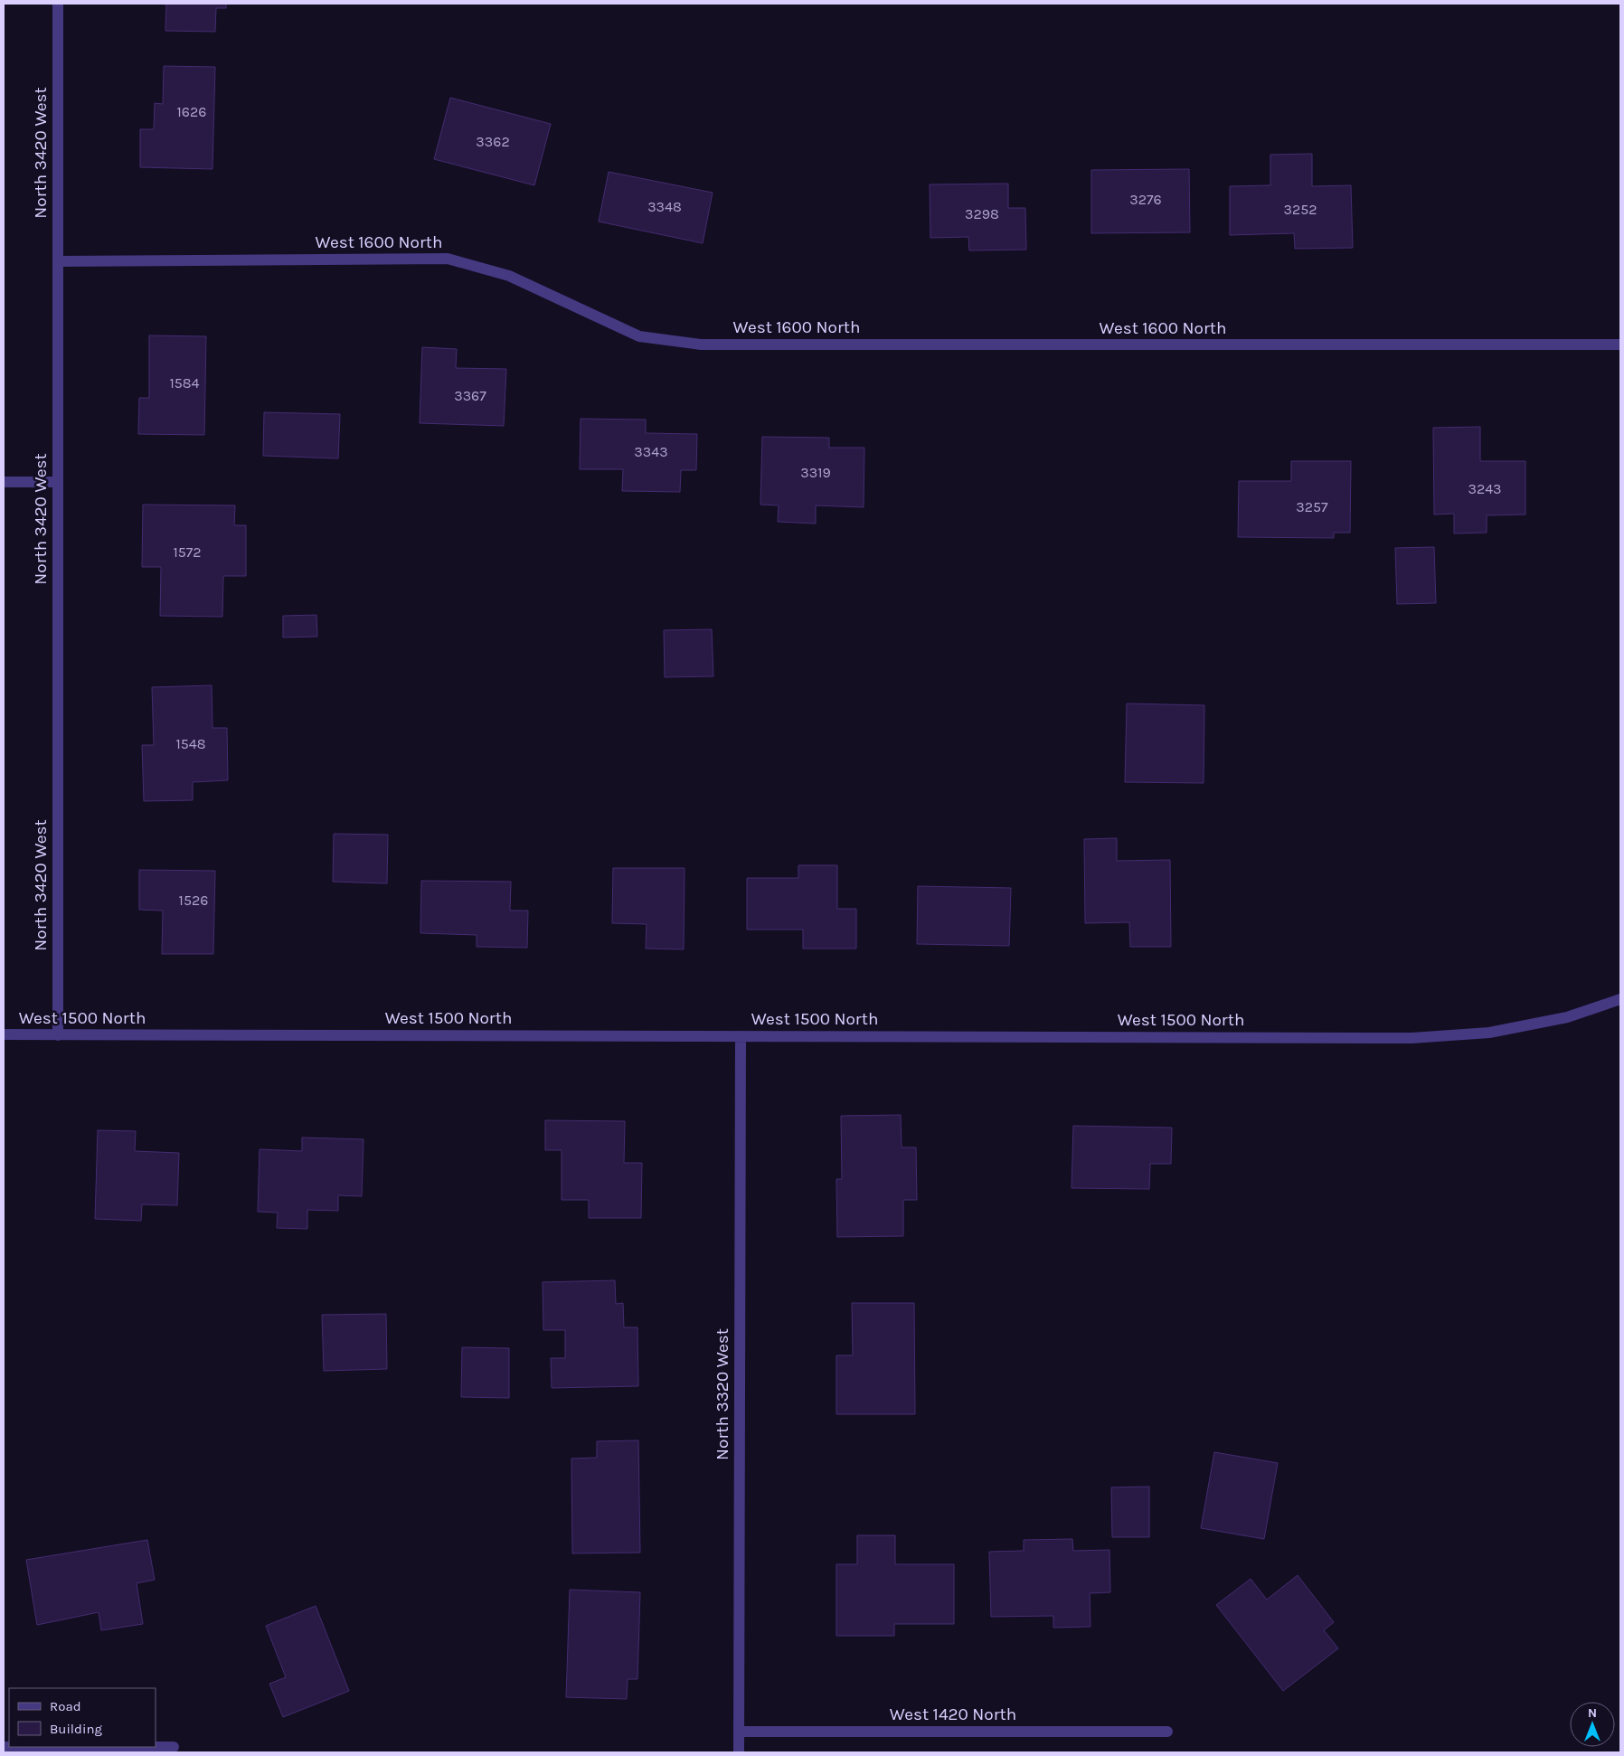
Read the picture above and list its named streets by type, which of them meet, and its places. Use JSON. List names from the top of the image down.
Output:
{
  "streets": {
    "street": [
      "North 3420 West",
      "West 1600 North",
      "West 1500 North",
      "North 3320 West",
      "West 1420 North"
    ]
  },
  "crossings": [
    ["North 3420 West", "West 1600 North"],
    ["North 3420 West", "West 1500 North"],
    ["West 1500 North", "North 3320 West"],
    ["North 3320 West", "West 1420 North"]
  ],
  "house_numbers": [
    "1626",
    "3362",
    "3276",
    "3348",
    "3252",
    "3298",
    "1584",
    "3367",
    "3343",
    "3319",
    "3243",
    "3257",
    "1572",
    "1548",
    "1526"
  ],
  "legend": ["Road", "Building"],
  "north": "top"
}
